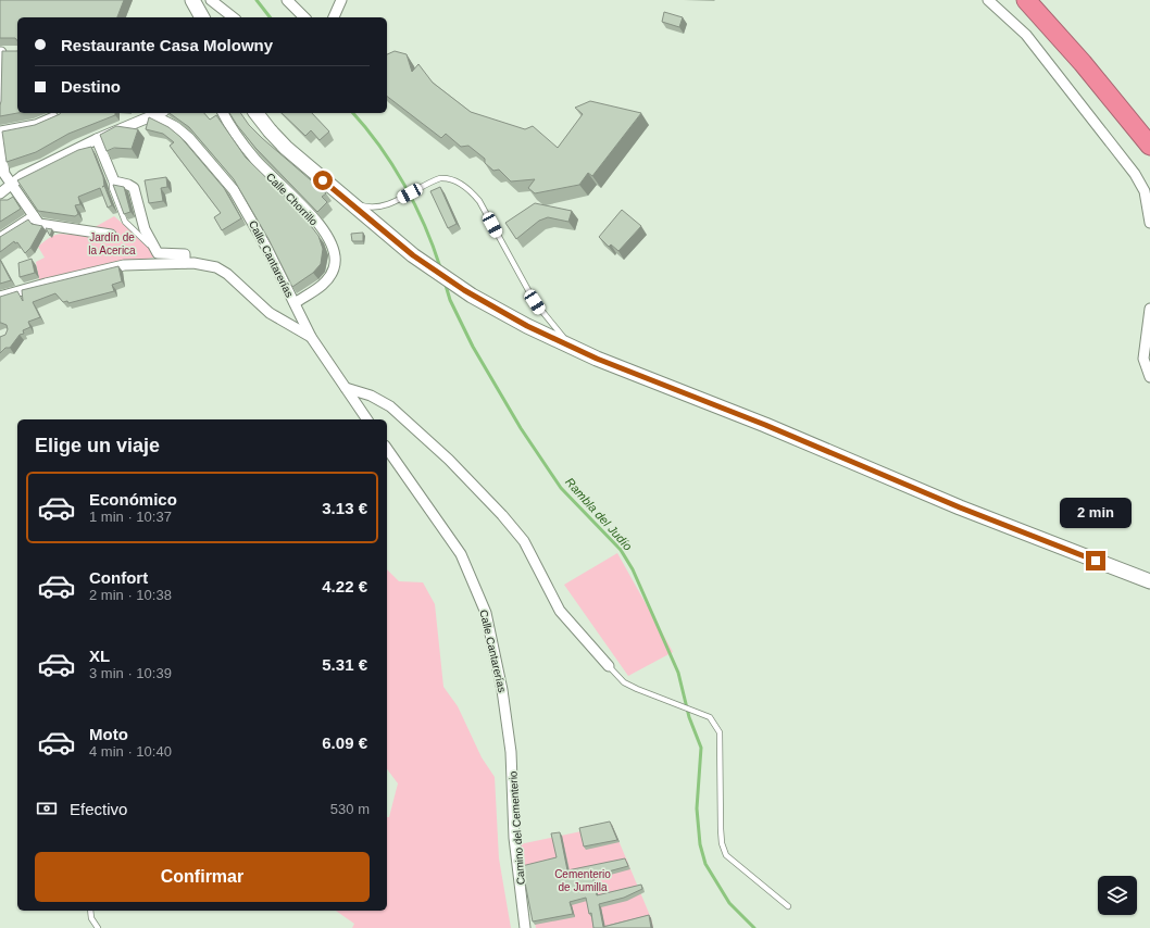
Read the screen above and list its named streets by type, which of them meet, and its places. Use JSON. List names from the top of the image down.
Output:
{
  "streets": {
    "street": ["Calle Chorrillo", "Calle Cantarerías", "Camino del Cementerio"]
  },
  "crossings": [
    ["Calle Chorrillo", "Calle Cantarerías"],
    ["Calle Cantarerías", "Camino del Cementerio"]
  ],
  "water": ["Rambla del Judío"],
  "parks": ["Jardín de la Acerica", "Cementerio de Jumilla"],
  "page": {
    "banner": ["Restaurante Casa Molowny", "Destino"],
    "heading": "Elige un viaje",
    "list": [
      {
        "name": "Económico",
        "note": "1 min · 10:37",
        "value": "3.13 €"
      },
      {
        "name": "Confort",
        "note": "2 min · 10:38",
        "value": "4.22 €"
      },
      {
        "name": "XL",
        "note": "3 min · 10:39",
        "value": "5.31 €"
      },
      {
        "name": "Moto",
        "note": "4 min · 10:40",
        "value": "6.09 €"
      }
    ],
    "bubble": "2 min",
    "pay": ["Efectivo", "530 m"],
    "buttons": "Confirmar"
  }
}
